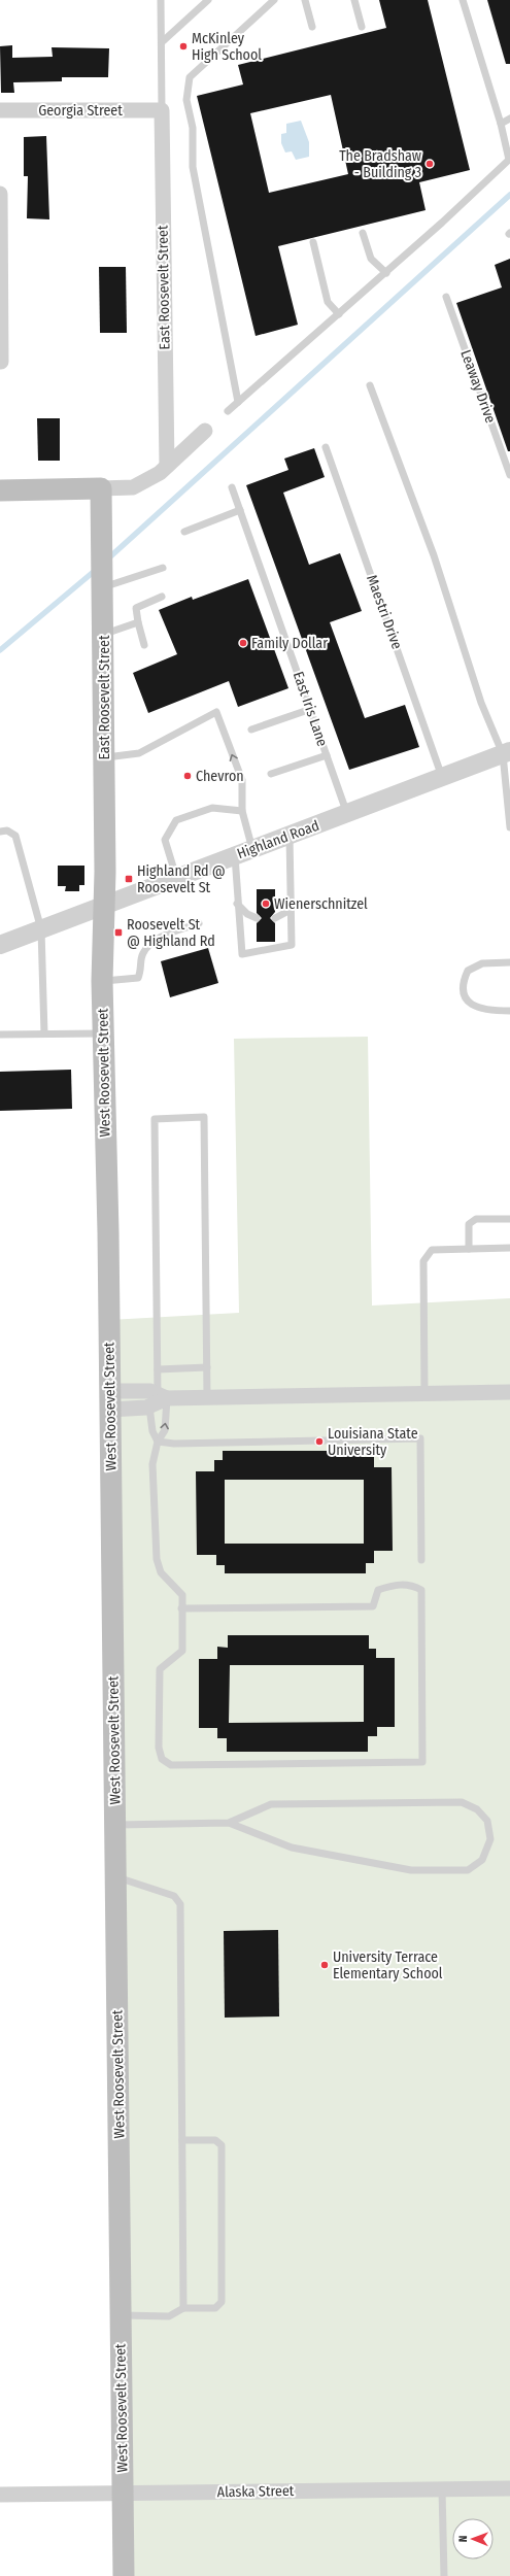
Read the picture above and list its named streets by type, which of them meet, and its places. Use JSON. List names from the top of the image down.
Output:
{
  "streets": {
    "main road": ["East Roosevelt Street", "West Roosevelt Street"],
    "street": ["Georgia Street", "Highland Road", "Alaska Street"],
    "lane": ["Leaway Drive", "Maestri Drive", "East Iris Lane"]
  },
  "crossings": [
    ["Georgia Street", "East Roosevelt Street"],
    ["East Roosevelt Street", "Highland Road"],
    ["East Roosevelt Street", "West Roosevelt Street"],
    ["Maestri Drive", "Highland Road"],
    ["East Iris Lane", "Highland Road"],
    ["Highland Road", "West Roosevelt Street"],
    ["West Roosevelt Street", "Alaska Street"]
  ],
  "places": {
    "other": [
      "McKinley High School",
      "The Bradshaw - Building 3",
      "Family Dollar",
      "Chevron",
      "Wienerschnitzel",
      "Louisiana State University",
      "University Terrace Elementary School"
    ],
    "transit": ["Highland Rd @ Roosevelt St", "Roosevelt St @ Highland Rd"]
  },
  "north": "left"
}
